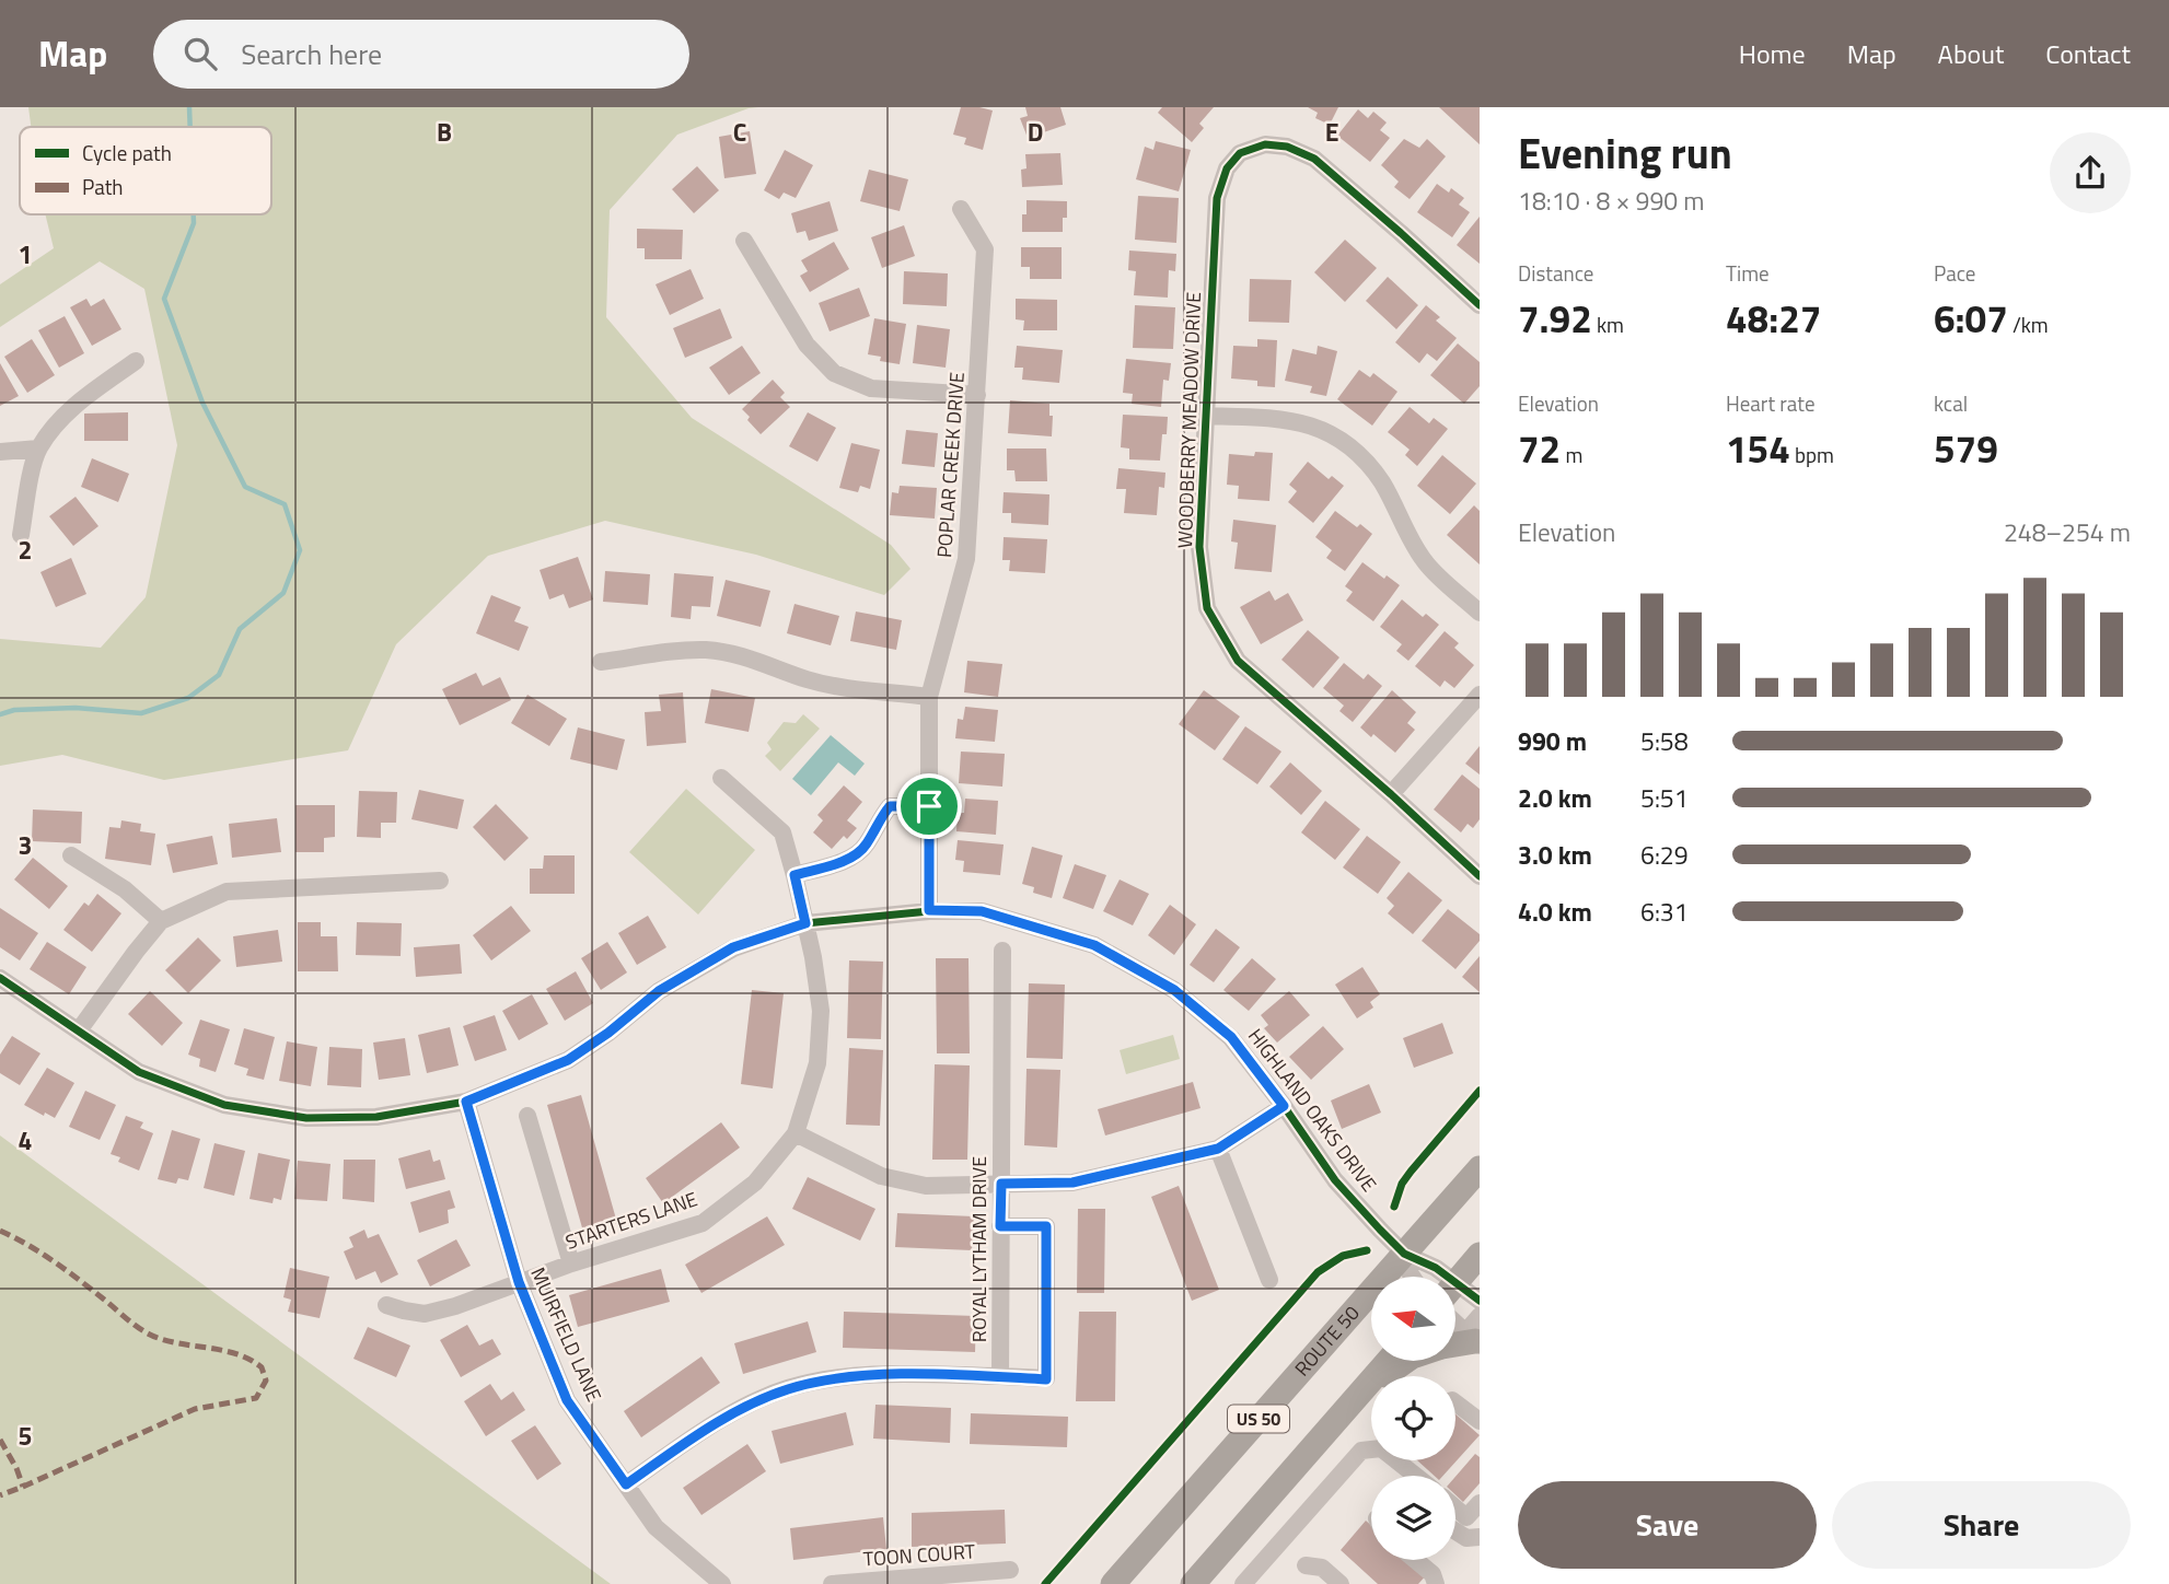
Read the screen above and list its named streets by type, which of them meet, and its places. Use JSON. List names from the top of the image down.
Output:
{
  "streets": {
    "highway": ["ROUTE 50", "US 50"],
    "street": [
      "WOODBERRY MEADOW DRIVE",
      "POPLAR CREEK DRIVE",
      "HIGHLAND OAKS DRIVE",
      "STARTERS LANE",
      "ROYAL LYTHAM DRIVE",
      "MUIRFIELD LANE",
      "TOON COURT"
    ]
  },
  "crossings": [
    ["POPLAR CREEK DRIVE", "HIGHLAND OAKS DRIVE"],
    ["HIGHLAND OAKS DRIVE", "STARTERS LANE"],
    ["HIGHLAND OAKS DRIVE", "MUIRFIELD LANE"],
    ["HIGHLAND OAKS DRIVE", "ROUTE 50"],
    ["STARTERS LANE", "MUIRFIELD LANE"]
  ],
  "legend": ["Cycle path", "Path"],
  "north": "left",
  "page": {
    "header": "Map",
    "search": "Search here",
    "nav": [
      "Home",
      "Map",
      "About",
      "Contact"
    ],
    "heading": ["Evening run", "18:10 · 8 × 990 m"],
    "stats": [
      ["Distance", "7.92 km"],
      ["Time", "48:27"],
      ["Pace", "6:07 /km"],
      ["Elevation", "72 m"],
      ["Heart rate", "154 bpm"],
      ["kcal", "579"]
    ],
    "chart": ["Elevation", "248–254 m"],
    "list": [
      {
        "name": "990 m",
        "note": "5:58"
      },
      {
        "name": "2.0 km",
        "note": "5:51"
      },
      {
        "name": "3.0 km",
        "note": "6:29"
      },
      {
        "name": "4.0 km",
        "note": "6:31"
      }
    ],
    "buttons": ["Save", "Share"]
  },
  "grid": {
    "columns": [
      "B",
      "C",
      "D",
      "E"
    ],
    "rows": [
      "1",
      "2",
      "3",
      "4",
      "5"
    ]
  }
}
